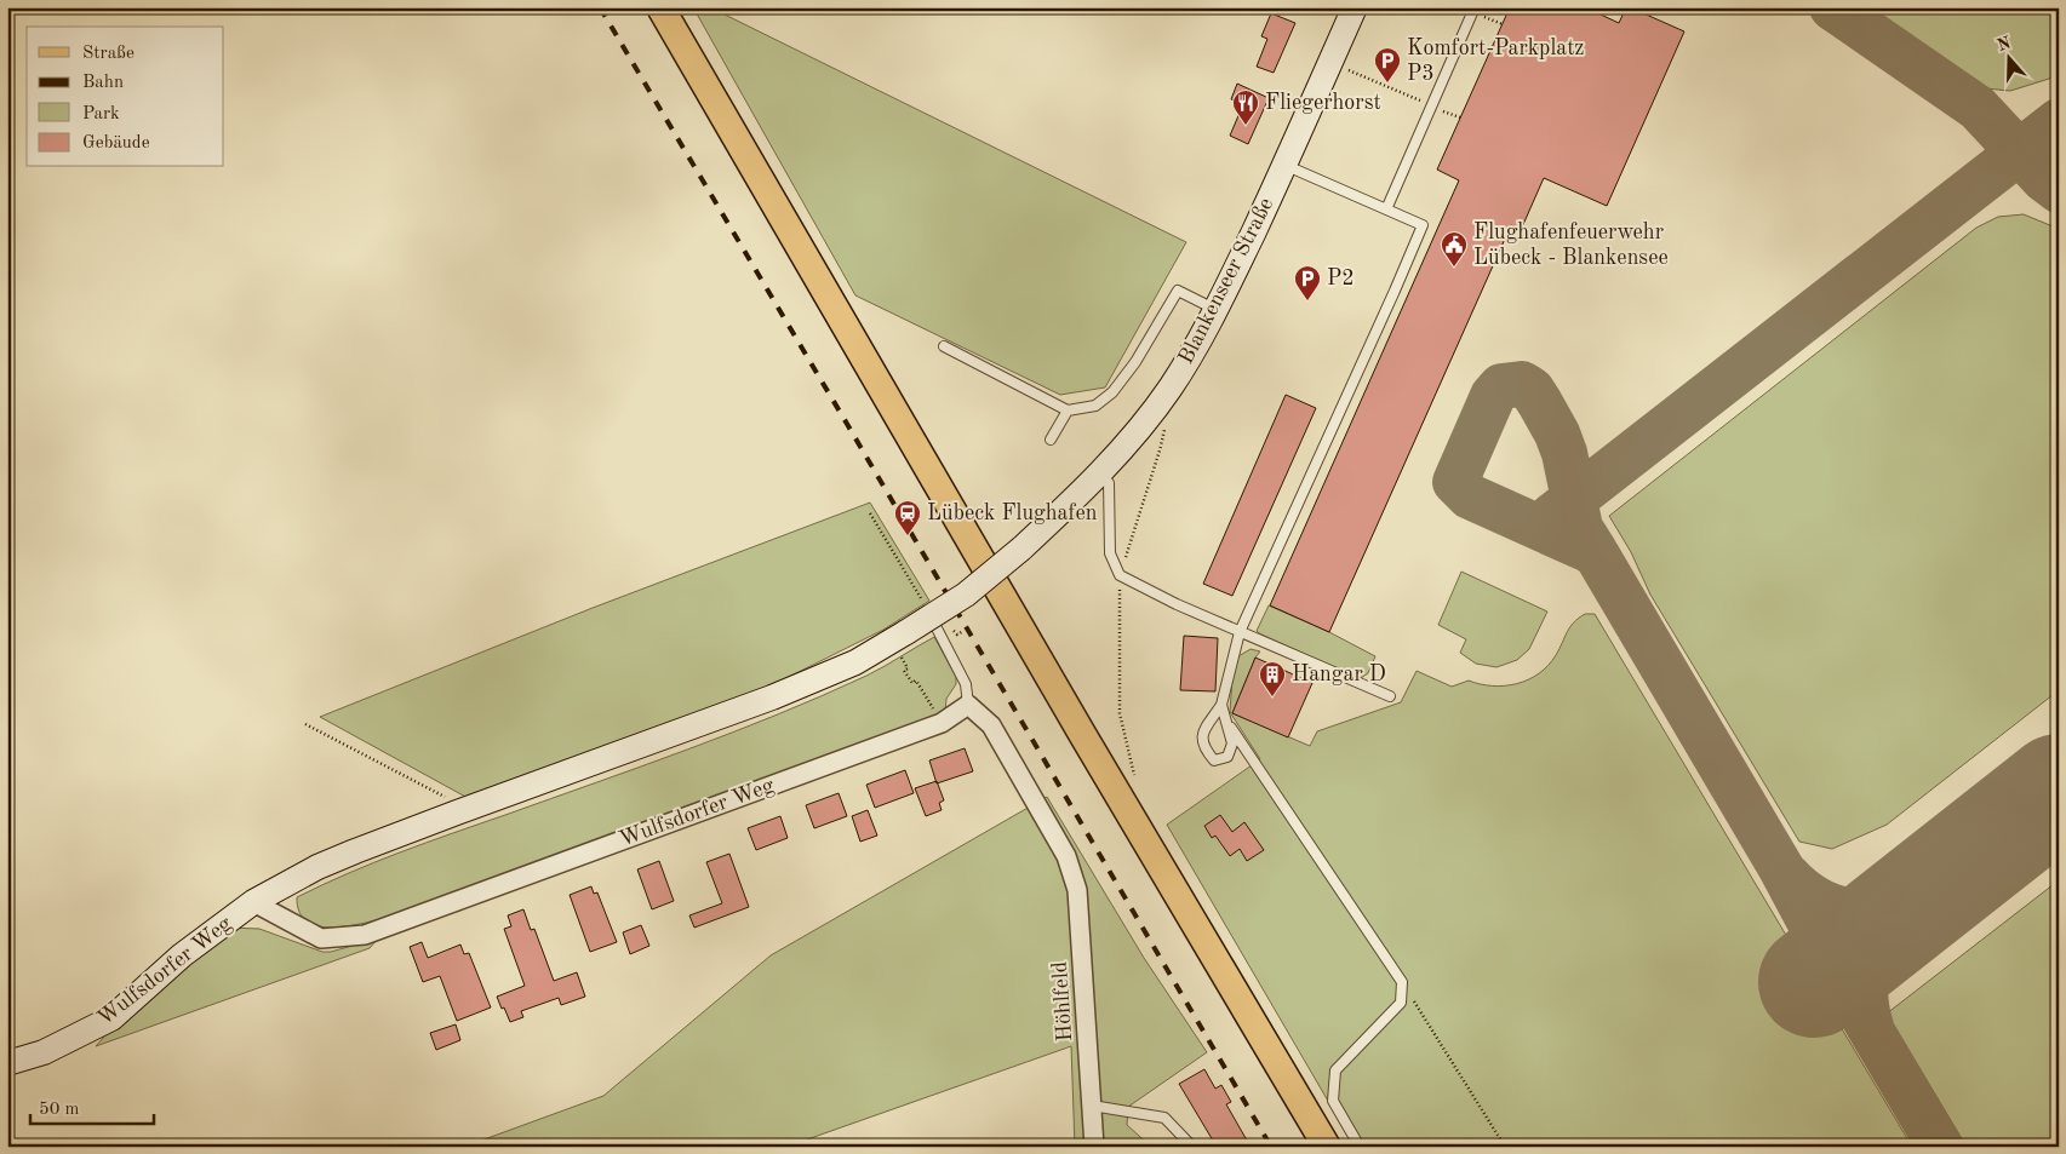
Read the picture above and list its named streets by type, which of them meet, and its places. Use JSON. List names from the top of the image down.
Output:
{
  "streets": {
    "street": ["Blankenseer Straße", "Wulfsdorfer Weg", "Höhlfeld"]
  },
  "crossings": [
    ["Blankenseer Straße", "Wulfsdorfer Weg"],
    ["Wulfsdorfer Weg", "Höhlfeld"]
  ],
  "places": {
    "parking": ["Komfort-Parkplatz P3", "P2"],
    "restaurant": ["Fliegerhorst"],
    "public building": ["Flughafenfeuerwehr Lübeck - Blankensee"],
    "station": ["Lübeck Flughafen"],
    "building": ["Hangar D"]
  },
  "legend": [
    "Straße",
    "Bahn",
    "Park",
    "Gebäude"
  ],
  "scale_bar": "50 m",
  "north": "top"
}
